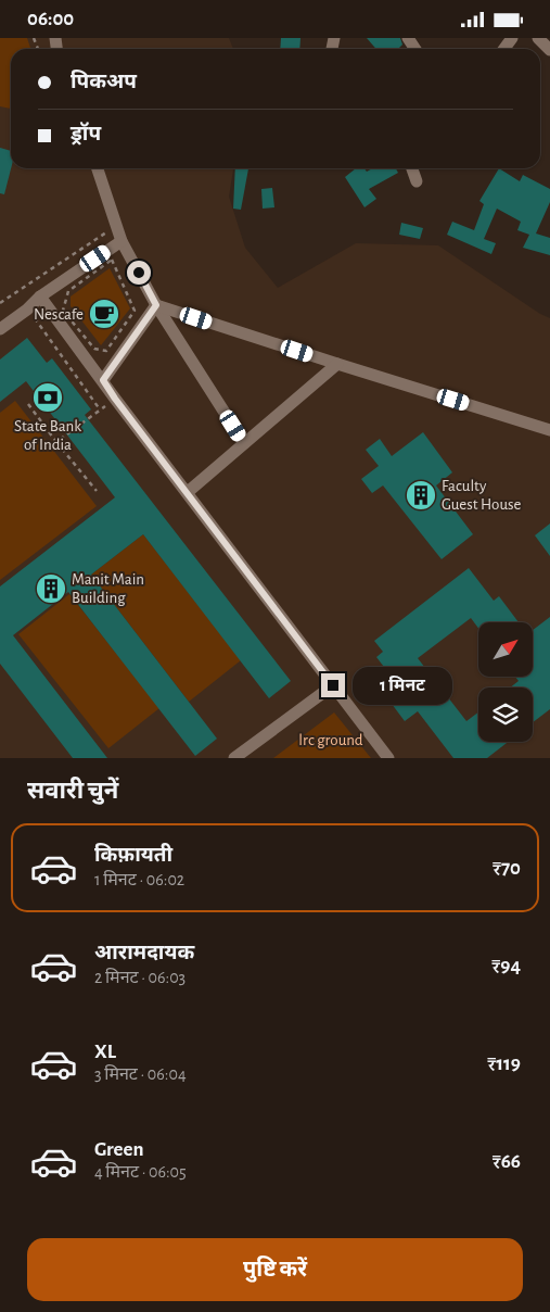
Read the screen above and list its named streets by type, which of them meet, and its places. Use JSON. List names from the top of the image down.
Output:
{
  "parks": ["lrc ground"],
  "places": {
    "cafe": ["Nescafe"],
    "bank": ["State Bank of India"],
    "building": ["Faculty Guest House", "Manit Main Building"]
  },
  "north": "top right",
  "page": {
    "status": "06:00",
    "banner": ["पिकअप", "ड्रॉप"],
    "bubble": "1 मिनट",
    "heading": "सवारी चुनें",
    "list": [
      {
        "name": "किफ़ायती",
        "note": "1 मिनट · 06:02",
        "value": "₹70"
      },
      {
        "name": "आरामदायक",
        "note": "2 मिनट · 06:03",
        "value": "₹94"
      },
      {
        "name": "XL",
        "note": "3 मिनट · 06:04",
        "value": "₹119"
      },
      {
        "name": "Green",
        "note": "4 मिनट · 06:05",
        "value": "₹66"
      }
    ],
    "buttons": "पुष्टि करें"
  }
}
